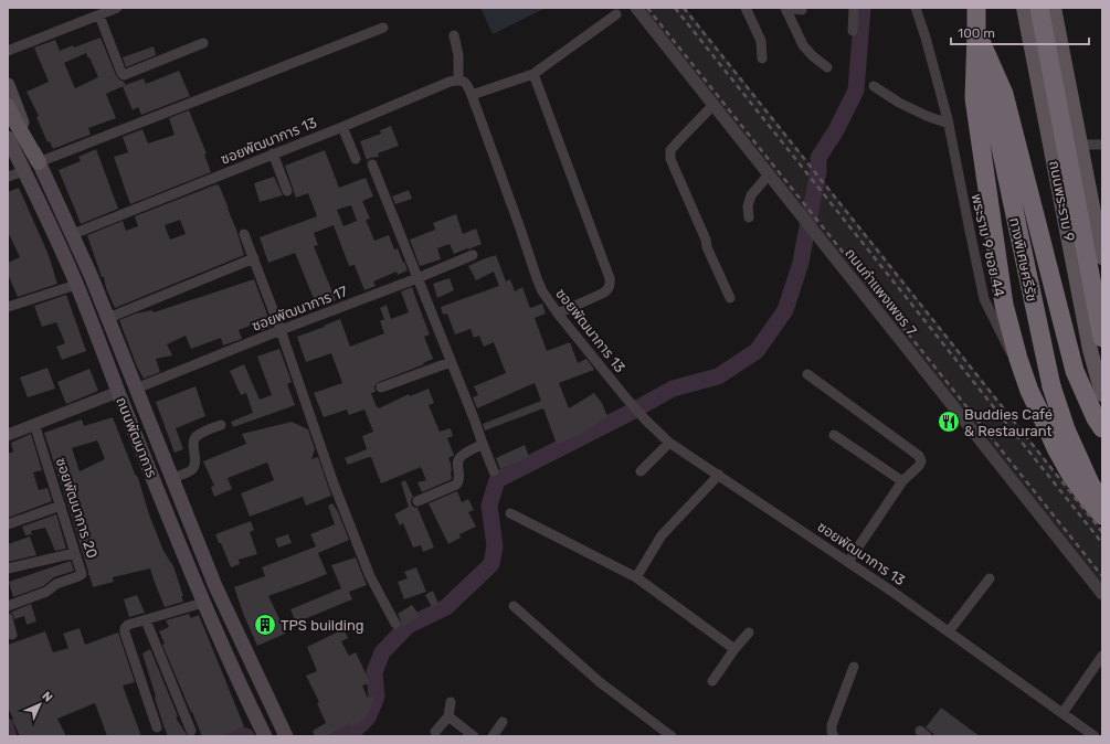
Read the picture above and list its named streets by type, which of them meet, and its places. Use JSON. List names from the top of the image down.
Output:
{
  "streets": {
    "highway": ["ทางพิเศษศรีรัช"],
    "main road": ["ถนนพระราม 9", "ถนนพัฒนาการ"],
    "street": [
      "ซอยพัฒนาการ 13",
      "พระราม 9 ซอย 44",
      "ถนนกำแพงเพชร 7",
      "ซอยพัฒนาการ 17",
      "ซอยพัฒนาการ 20"
    ]
  },
  "crossings": [
    ["ซอยพัฒนาการ 13", "ถนนพัฒนาการ"],
    ["ซอยพัฒนาการ 17", "ถนนพัฒนาการ"]
  ],
  "places": {
    "restaurant": ["Buddies Café & Restaurant"],
    "building": ["TPS building"]
  },
  "scale_bar": "100 m",
  "north": "top right"
}
